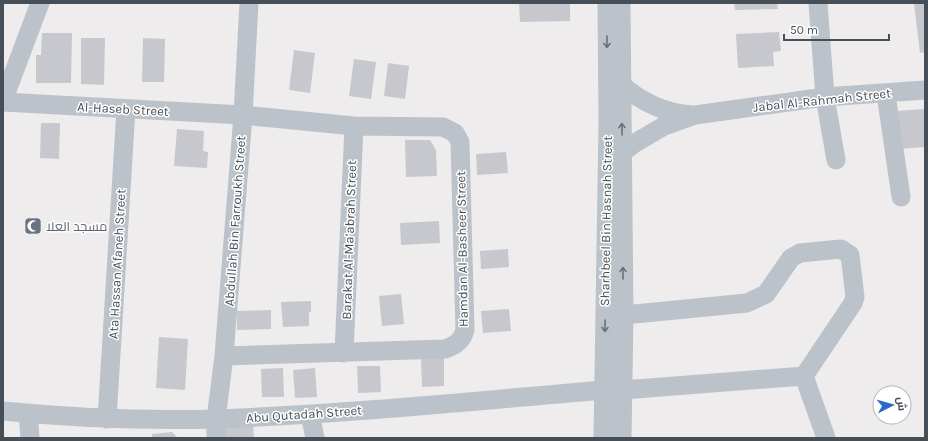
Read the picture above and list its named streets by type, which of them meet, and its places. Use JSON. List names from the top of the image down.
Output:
{
  "streets": {
    "street": [
      "Jabal Al-Rahmah Street",
      "Al-Haseb Street",
      "Abdullah Bin Farroukh Street",
      "Sharhbeel Bin Hasnah Street",
      "Barakat Al-Ma’abrah Street",
      "Hamdan Al-Basheer Street",
      "Ata Hassan Afaneh Street",
      "Abu Qutadah Street"
    ]
  },
  "crossings": [
    ["Al-Haseb Street", "Abdullah Bin Farroukh Street"],
    ["Al-Haseb Street", "Hamdan Al-Basheer Street"],
    ["Al-Haseb Street", "Ata Hassan Afaneh Street"],
    ["Abdullah Bin Farroukh Street", "Hamdan Al-Basheer Street"],
    ["Abdullah Bin Farroukh Street", "Abu Qutadah Street"],
    ["Sharhbeel Bin Hasnah Street", "Abu Qutadah Street"],
    ["Barakat Al-Ma’abrah Street", "Hamdan Al-Basheer Street"],
    ["Ata Hassan Afaneh Street", "Abu Qutadah Street"]
  ],
  "places": {
    "mosque": ["مسجد العلا"]
  },
  "scale_bar": "50 m",
  "north": "right"
}
